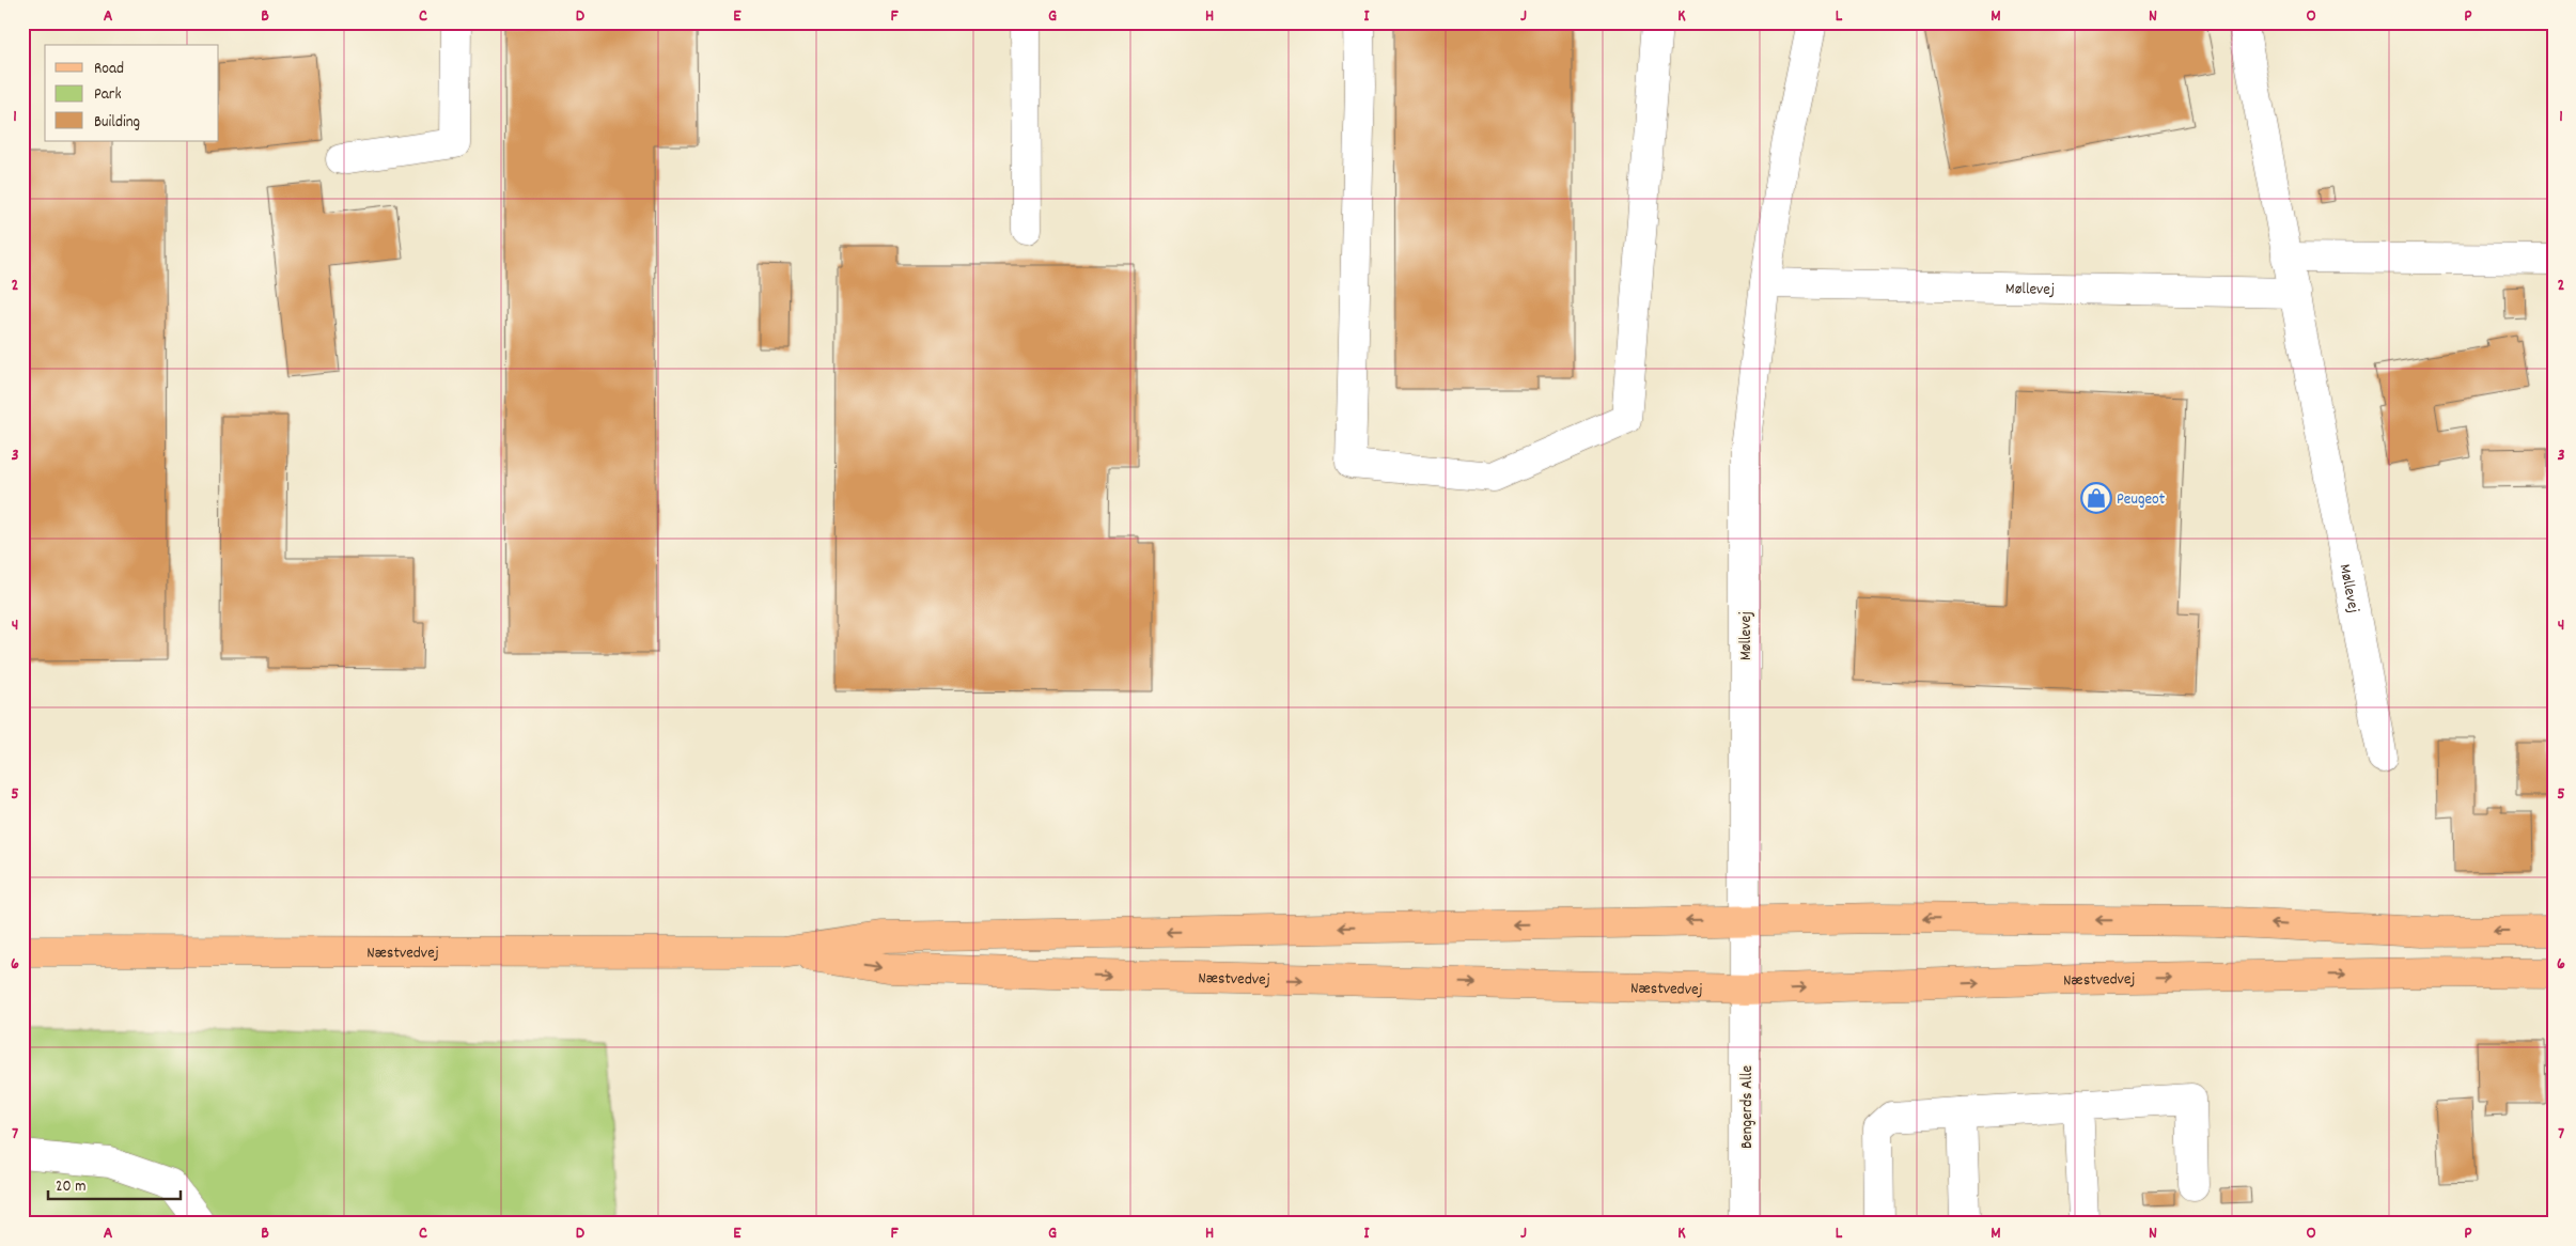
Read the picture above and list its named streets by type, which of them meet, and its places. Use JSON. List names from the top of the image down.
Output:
{
  "streets": {
    "main road": ["Næstvedvej"],
    "street": ["Møllevej", "Bengerds Alle"]
  },
  "crossings": [
    ["Møllevej", "Næstvedvej"],
    ["Møllevej", "Bengerds Alle"],
    ["Næstvedvej", "Bengerds Alle"]
  ],
  "places": {
    "shop": ["Peugeot"]
  },
  "legend": ["Road", "Park", "Building"],
  "scale_bar": "20 m",
  "grid": {
    "columns": [
      "A",
      "B",
      "C",
      "D",
      "E",
      "F",
      "G",
      "H",
      "I",
      "J",
      "K",
      "L",
      "M",
      "N",
      "O",
      "P"
    ],
    "rows": [
      "1",
      "2",
      "3",
      "4",
      "5",
      "6",
      "7"
    ]
  }
}
